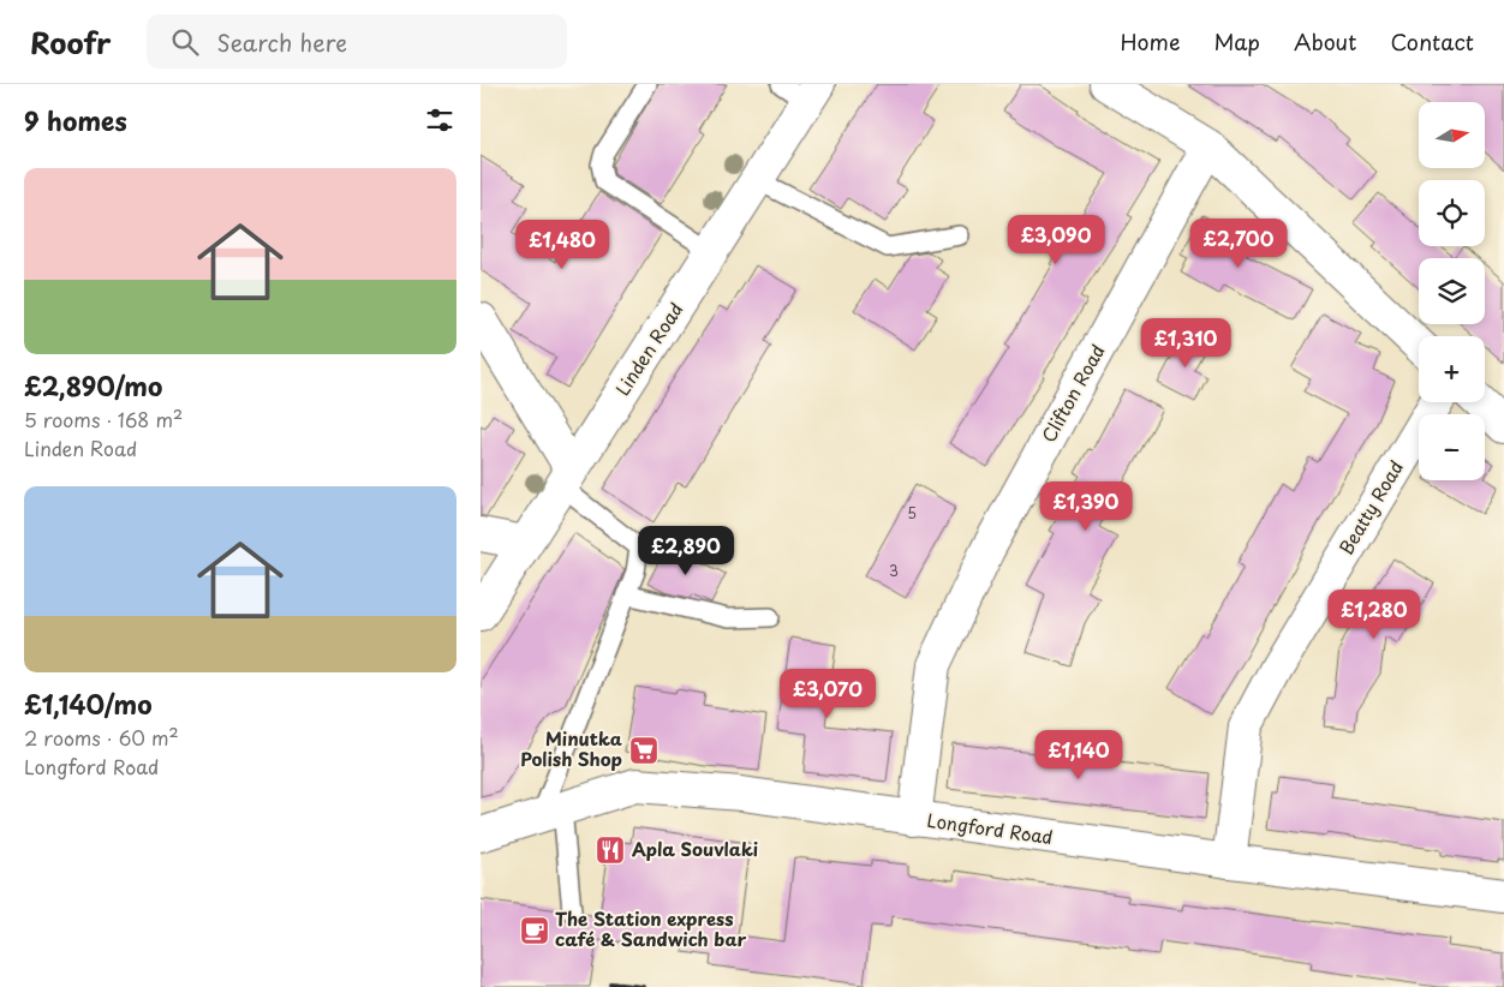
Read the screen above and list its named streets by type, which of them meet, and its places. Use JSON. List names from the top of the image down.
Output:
{
  "streets": {
    "street": [
      "Linden Road",
      "Clifton Road",
      "Beatty Road",
      "Longford Road"
    ]
  },
  "crossings": [
    ["Clifton Road", "Longford Road"],
    ["Beatty Road", "Longford Road"]
  ],
  "places": {
    "supermarket": ["Minutka Polish Shop"],
    "restaurant": ["Apla Souvlaki"],
    "cafe": ["The Station express café & Sandwich bar"]
  },
  "house_numbers": ["5", "3"],
  "north": "right",
  "page": {
    "header": "Roofr",
    "search": "Search here",
    "nav": [
      "Home",
      "Map",
      "About",
      "Contact"
    ],
    "heading": "9 homes",
    "map_buttons": ["+", "−"],
    "list": [
      {
        "name": "£2,890/mo",
        "note": "5 rooms · 168 m² · Linden Road"
      },
      {
        "name": "£1,140/mo",
        "note": "2 rooms · 60 m² · Longford Road"
      }
    ],
    "price": [
      "£3,090",
      "£2,700",
      "£1,480",
      "£1,310",
      "£1,390",
      "£2,890",
      "£1,280",
      "£3,070",
      "£1,140"
    ]
  }
}
